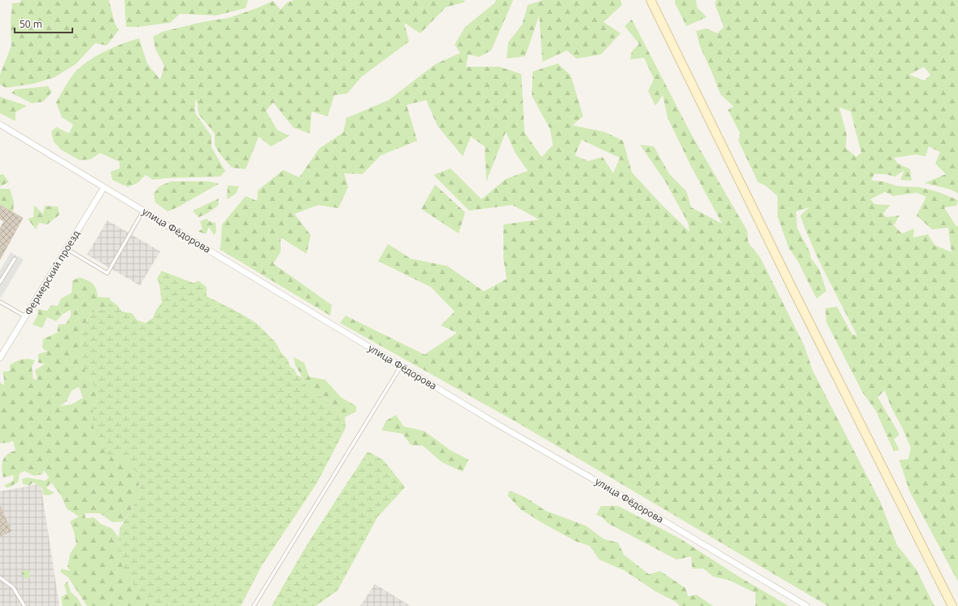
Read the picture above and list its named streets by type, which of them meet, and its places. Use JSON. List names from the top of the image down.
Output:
{
  "streets": {
    "street": ["улица Фёдорова", "Фермерский проезд"]
  },
  "crossings": [
    ["улица Фёдорова", "Фермерский проезд"]
  ],
  "scale_bar": "50 m"
}
